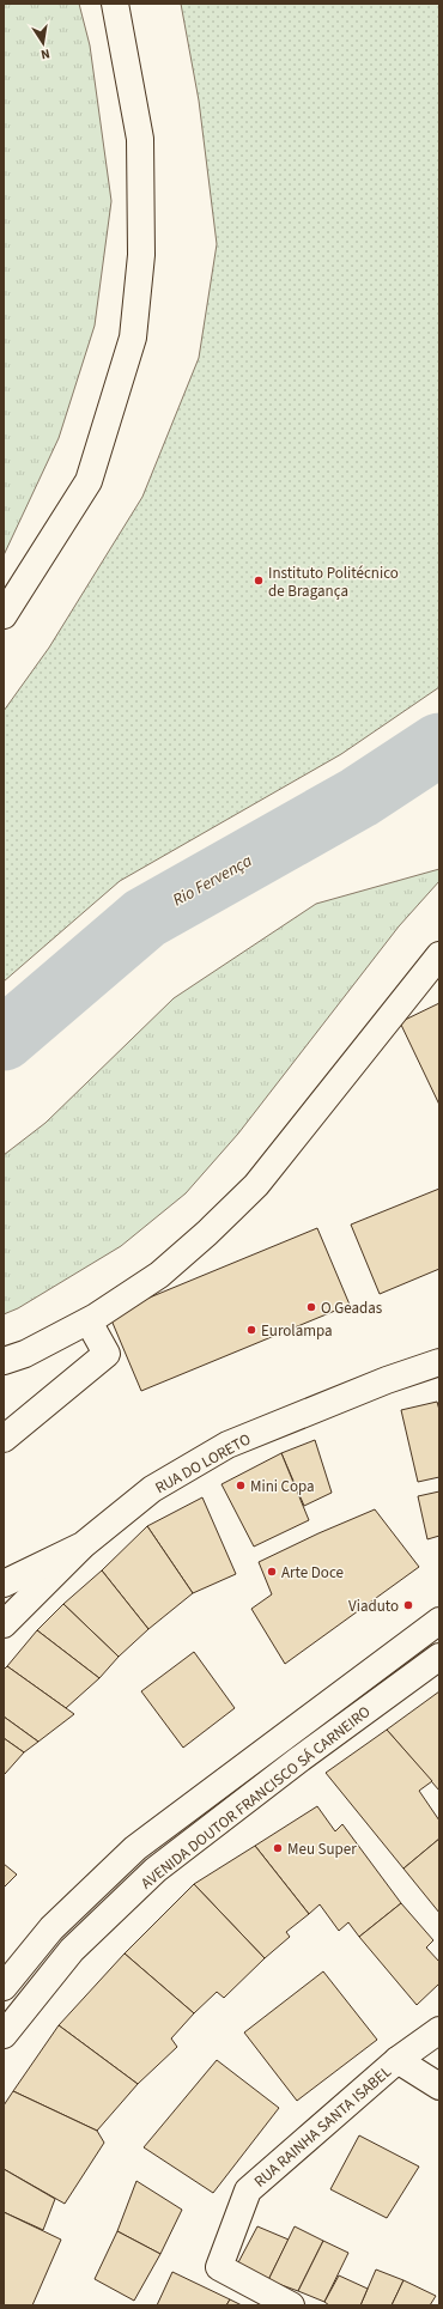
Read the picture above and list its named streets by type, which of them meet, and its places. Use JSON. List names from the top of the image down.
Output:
{
  "streets": {
    "street": ["RUA DO LORETO", "AVENIDA DOUTOR FRANCISCO SÁ CARNEIRO", "RUA RAINHA SANTA ISABEL"]
  },
  "water": ["Rio Fervença"],
  "places": [
    "Instituto Politécnico de Bragança",
    "O Geadas",
    "Eurolampa",
    "Mini Copa",
    "Arte Doce",
    "Viaduto",
    "Meu Super"
  ],
  "north": "bottom"
}
